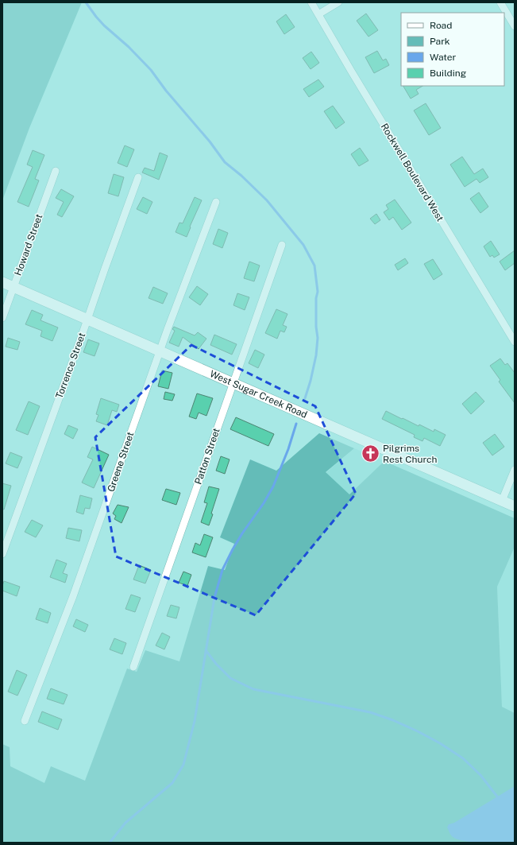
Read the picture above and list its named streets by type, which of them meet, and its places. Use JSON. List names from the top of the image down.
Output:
{
  "streets": {
    "main road": ["West Sugar Creek Road"],
    "street": [
      "Rockwell Boulevard West",
      "Howard Street",
      "Torrence Street",
      "Patton Street",
      "Greene Street"
    ]
  },
  "crossings": [
    ["Howard Street", "West Sugar Creek Road"],
    ["Torrence Street", "West Sugar Creek Road"],
    ["West Sugar Creek Road", "Patton Street"],
    ["West Sugar Creek Road", "Greene Street"]
  ],
  "places": {
    "church": ["Pilgrims Rest Church"]
  },
  "legend": [
    "Road",
    "Park",
    "Water",
    "Building"
  ]
}
